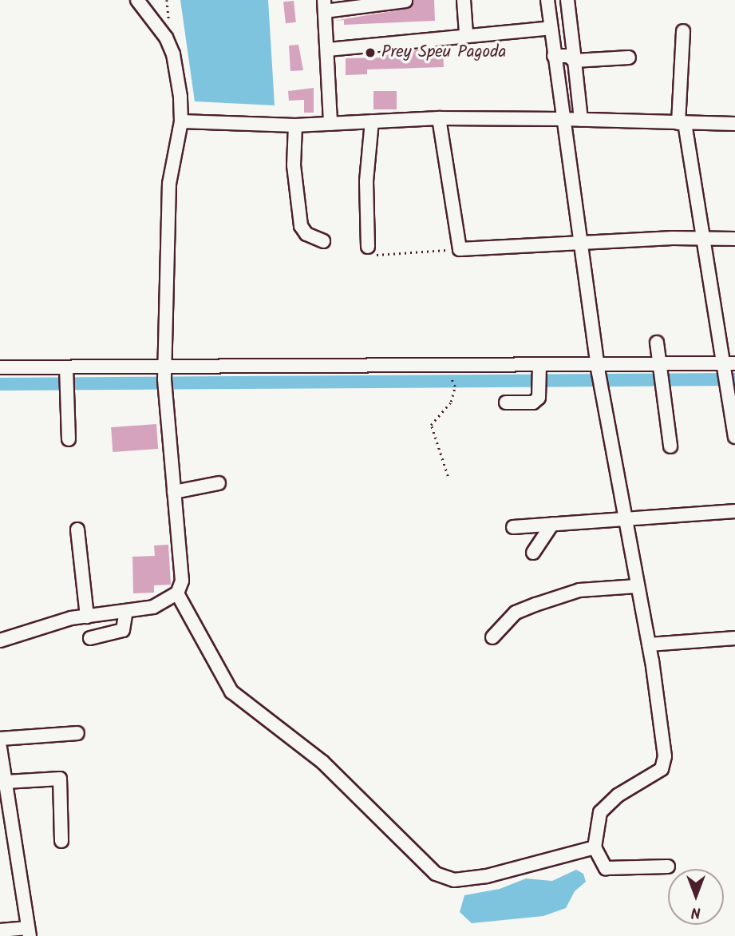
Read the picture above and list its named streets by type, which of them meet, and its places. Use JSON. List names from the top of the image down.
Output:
{
  "places": ["Prey Speu Pagoda"],
  "north": "bottom"
}
